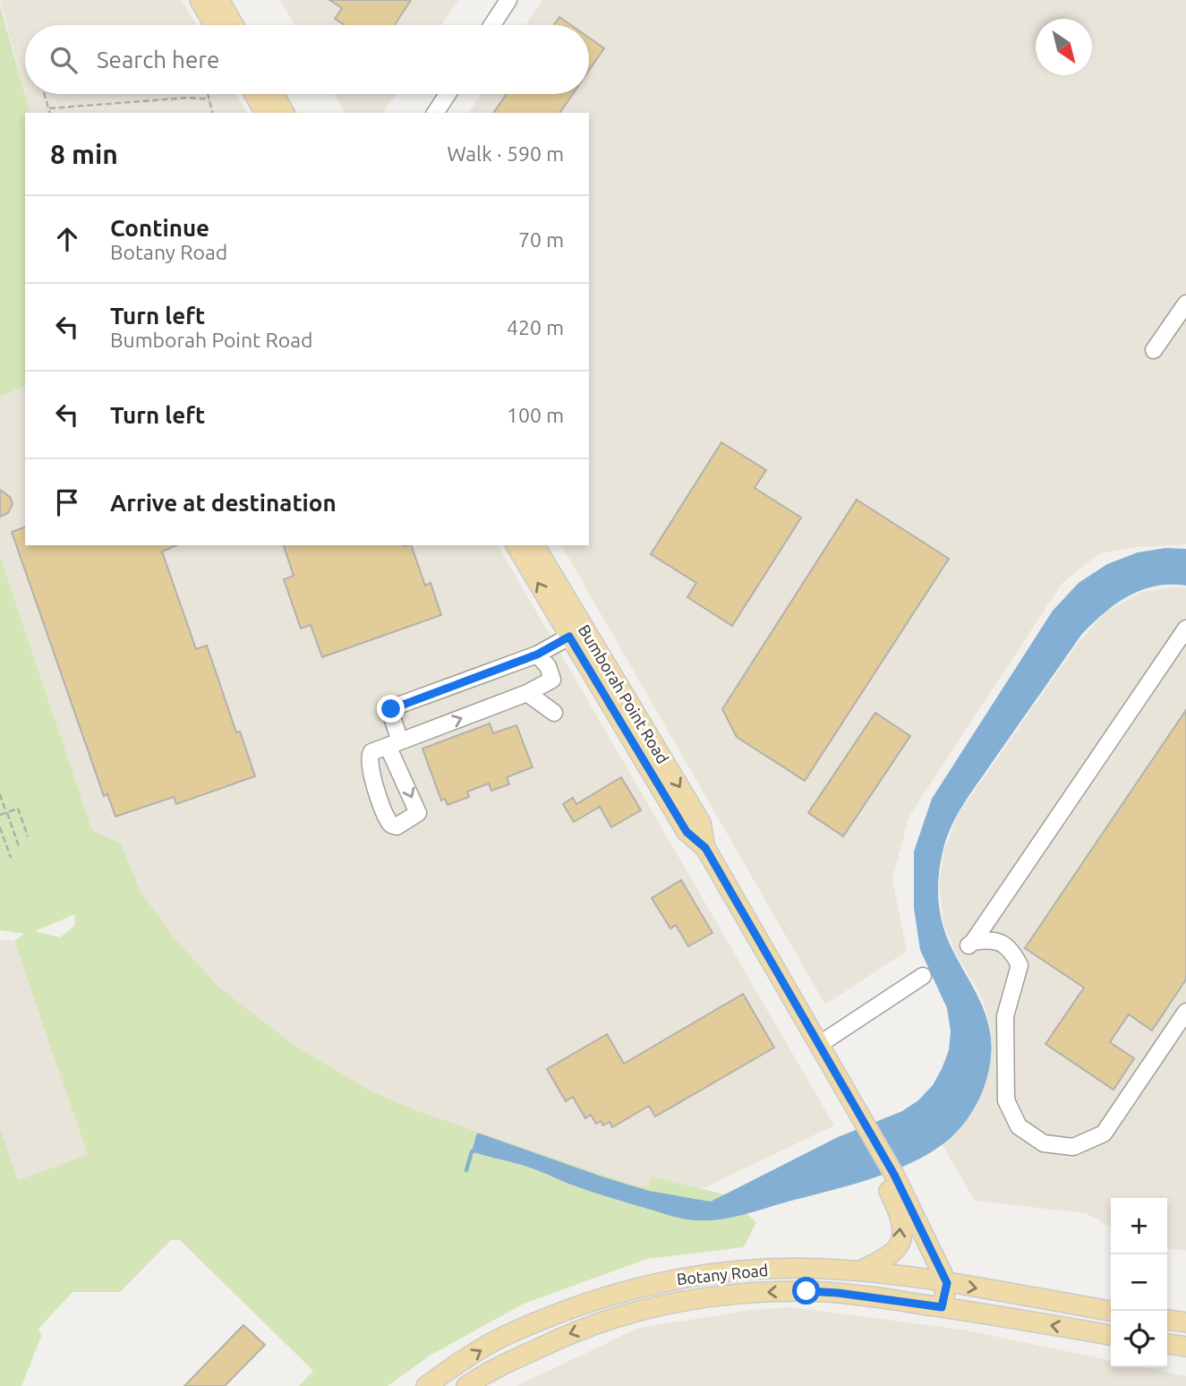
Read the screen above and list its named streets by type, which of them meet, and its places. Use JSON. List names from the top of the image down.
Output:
{
  "streets": {
    "main road": ["Bumborah Point Road", "Botany Road"]
  },
  "crossings": [
    ["Bumborah Point Road", "Botany Road"]
  ],
  "north": "bottom right",
  "page": {
    "search": "Search here",
    "heading": ["8 min", "Walk · 590 m"],
    "list": [
      ["Continue", "Botany Road", "70 m"],
      ["Turn left", "Bumborah Point Road", "420 m"],
      ["Turn left", "100 m"],
      "Arrive at destination"
    ],
    "map_buttons": ["+", "−"]
  }
}
